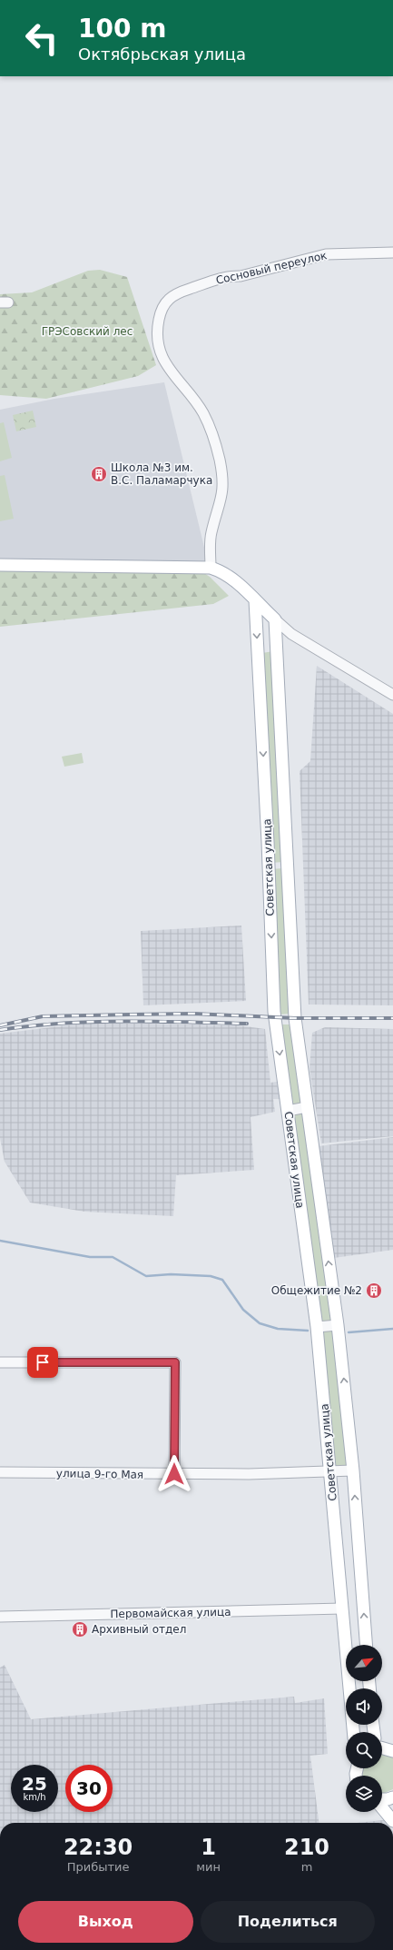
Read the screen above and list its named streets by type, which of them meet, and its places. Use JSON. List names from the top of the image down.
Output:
{
  "streets": {
    "main road": ["Советская улица"],
    "street": ["Сосновый переулок", "улица 9-го Мая", "Первомайская улица"]
  },
  "crossings": [
    ["Советская улица", "улица 9-го Мая"],
    ["Советская улица", "Первомайская улица"]
  ],
  "parks": ["ГРЭСовский лес"],
  "places": {
    "building": ["Школа №3 им. В.С. Паламарчука", "Общежитие №2", "Архивный отдел"]
  },
  "north": "top right",
  "page": {
    "turn": ["100 m", "Октябрьская улица"],
    "speed": "25 km/h",
    "limit": "30",
    "eta": [
      "22:30",
      "Прибытие",
      "1",
      "мин",
      "210",
      "m"
    ],
    "buttons": ["Выход", "Поделиться"]
  }
}
